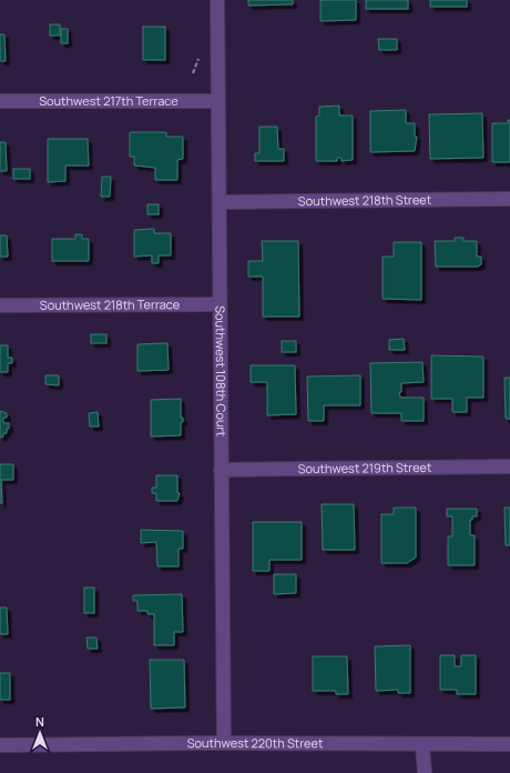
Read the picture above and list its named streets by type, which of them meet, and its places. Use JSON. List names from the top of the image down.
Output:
{
  "streets": {
    "street": [
      "Southwest 217th Terrace",
      "Southwest 218th Street",
      "Southwest 218th Terrace",
      "Southwest 108th Court",
      "Southwest 219th Street",
      "Southwest 220th Street"
    ]
  },
  "crossings": [
    ["Southwest 217th Terrace", "Southwest 108th Court"],
    ["Southwest 218th Street", "Southwest 108th Court"],
    ["Southwest 218th Terrace", "Southwest 108th Court"],
    ["Southwest 108th Court", "Southwest 219th Street"],
    ["Southwest 108th Court", "Southwest 220th Street"]
  ],
  "north": "top"
}
